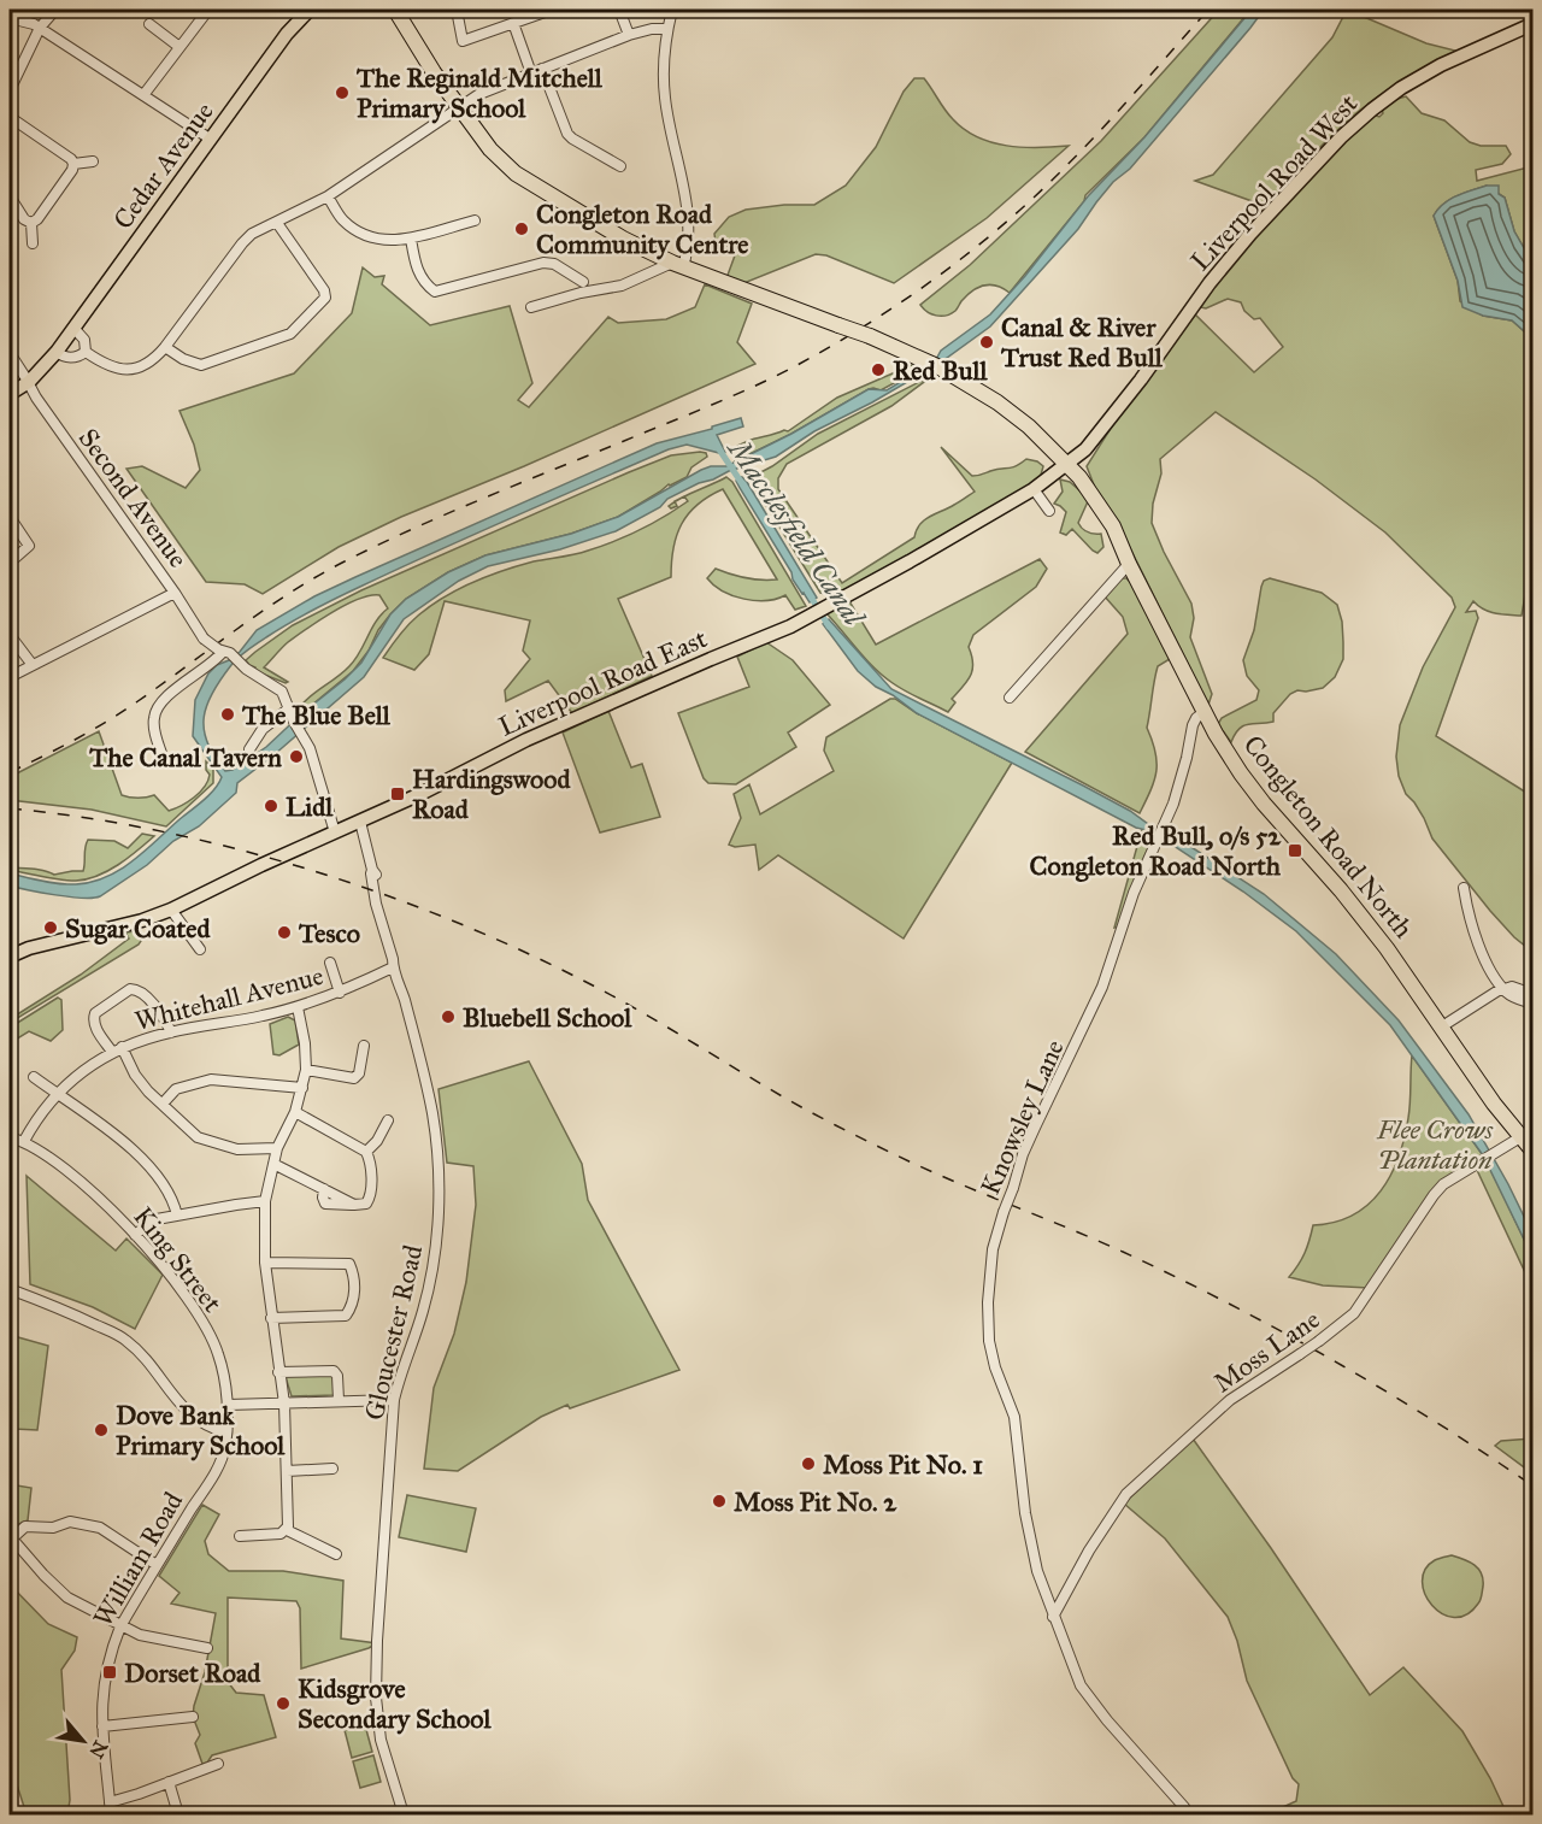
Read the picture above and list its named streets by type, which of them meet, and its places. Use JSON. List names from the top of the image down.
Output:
{
  "streets": {
    "highway": ["Congleton Road North"],
    "main road": ["Cedar Avenue", "Liverpool Road West", "Liverpool Road East"],
    "street": [
      "Second Avenue",
      "Whitehall Avenue",
      "Knowsley Lane",
      "King Street",
      "Gloucester Road",
      "Moss Lane",
      "William Road"
    ]
  },
  "crossings": [
    ["Cedar Avenue", "Second Avenue"],
    ["Liverpool Road West", "Liverpool Road East"],
    ["Liverpool Road West", "Congleton Road North"],
    ["Liverpool Road East", "Congleton Road North"],
    ["Liverpool Road East", "Gloucester Road"],
    ["Congleton Road North", "Knowsley Lane"],
    ["Congleton Road North", "Moss Lane"],
    ["Whitehall Avenue", "King Street"],
    ["Whitehall Avenue", "Gloucester Road"],
    ["Knowsley Lane", "Moss Lane"],
    ["King Street", "William Road"]
  ],
  "water": ["Macclesfield Canal"],
  "parks": ["Flee Crows Plantation"],
  "places": {
    "other": [
      "The Reginald Mitchell Primary School",
      "Congleton Road Community Centre",
      "Canal & River Trust Red Bull",
      "Red Bull",
      "The Blue Bell",
      "The Canal Tavern",
      "Lidl",
      "Sugar Coated",
      "Tesco",
      "Bluebell School",
      "Dove Bank Primary School",
      "Moss Pit No. 1",
      "Moss Pit No. 2",
      "Kidsgrove Secondary School"
    ],
    "transit": ["Hardingswood Road", "Red Bull, o/s 52 Congleton Road North", "Dorset Road"]
  },
  "north": "bottom right"
}
